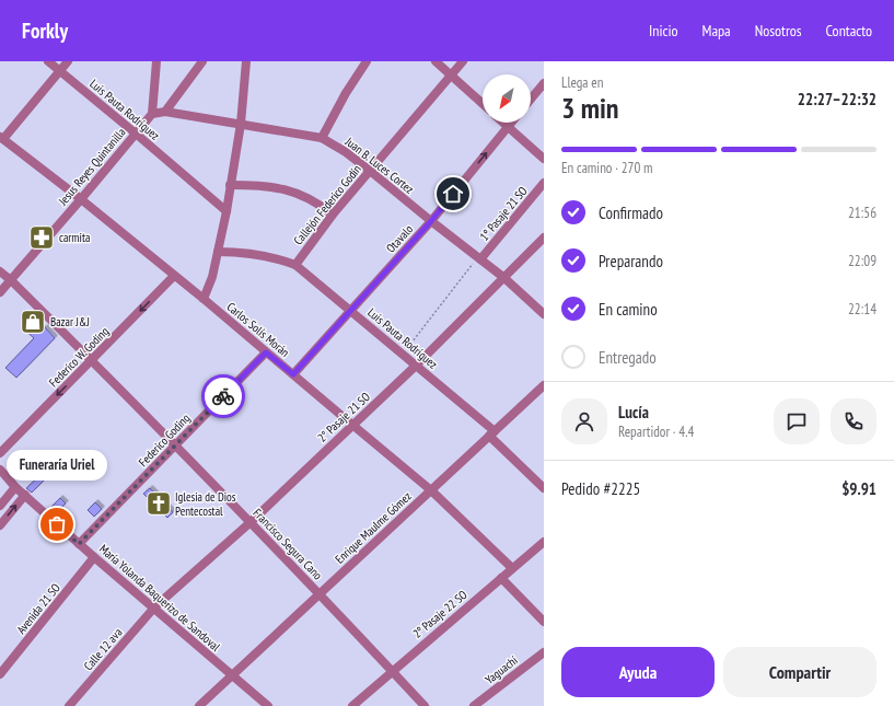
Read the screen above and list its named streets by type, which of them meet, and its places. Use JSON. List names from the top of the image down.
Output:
{
  "streets": {
    "street": [
      "Luis Pauta Rodríguez",
      "Juan B. Luces Cortez",
      "Jesus Reyes Quintanilla",
      "Callejón Federico Godín",
      "1º Pasaje 21 SO",
      "Otavalo",
      "Carlos Solís Morán",
      "Federico W. Goding",
      "2° Pasaje 21 SO",
      "Federico Goding",
      "Enrique Maulme Gómez",
      "Francisco Segura Cano",
      "María Yolanda Baquerizo de Sandoval",
      "Avenida 21 SO",
      "2º Pasaje 22 SO",
      "Calle 12 ava",
      "Yaguachi"
    ]
  },
  "crossings": [
    ["Luis Pauta Rodríguez", "Jesus Reyes Quintanilla"],
    ["Luis Pauta Rodríguez", "Callejón Federico Godín"],
    ["Luis Pauta Rodríguez", "Otavalo"],
    ["Luis Pauta Rodríguez", "2° Pasaje 21 SO"],
    ["Luis Pauta Rodríguez", "Enrique Maulme Gómez"],
    ["Juan B. Luces Cortez", "Callejón Federico Godín"],
    ["Juan B. Luces Cortez", "1º Pasaje 21 SO"],
    ["Juan B. Luces Cortez", "Otavalo"],
    ["Juan B. Luces Cortez", "2° Pasaje 21 SO"],
    ["Jesus Reyes Quintanilla", "Carlos Solís Morán"],
    ["Jesus Reyes Quintanilla", "Francisco Segura Cano"],
    ["Otavalo", "Carlos Solís Morán"],
    ["Carlos Solís Morán", "Federico W. Goding"],
    ["Carlos Solís Morán", "2° Pasaje 21 SO"],
    ["Carlos Solís Morán", "Federico Goding"],
    ["Carlos Solís Morán", "Enrique Maulme Gómez"],
    ["Carlos Solís Morán", "2º Pasaje 22 SO"],
    ["Federico W. Goding", "Francisco Segura Cano"],
    ["2° Pasaje 21 SO", "Francisco Segura Cano"],
    ["2° Pasaje 21 SO", "María Yolanda Baquerizo de Sandoval"],
    ["2° Pasaje 21 SO", "Calle 12 ava"],
    ["Federico Goding", "Francisco Segura Cano"],
    ["Federico Goding", "María Yolanda Baquerizo de Sandoval"],
    ["Enrique Maulme Gómez", "Francisco Segura Cano"],
    ["Enrique Maulme Gómez", "María Yolanda Baquerizo de Sandoval"],
    ["Francisco Segura Cano", "2º Pasaje 22 SO"],
    ["María Yolanda Baquerizo de Sandoval", "Avenida 21 SO"],
    ["María Yolanda Baquerizo de Sandoval", "Calle 12 ava"]
  ],
  "one_way": ["Otavalo", "Federico W. Goding"],
  "places": {
    "pharmacy": ["carmita"],
    "shop": ["Bazar J&J"],
    "church": ["Iglesia de Dios Pentecostal"],
    "other": ["Funeraría Uriel"]
  },
  "north": "bottom left",
  "page": {
    "header": "Forkly",
    "nav": [
      "Inicio",
      "Mapa",
      "Nosotros",
      "Contacto"
    ],
    "heading": ["3 min", "Llega en", "22:27–22:32"],
    "panel": [
      "Lucía",
      "Repartidor · 4.4",
      "Pedido #2225",
      "$9.91"
    ],
    "bar": "En camino · 270 m",
    "list": [
      ["Confirmado", "21:56"],
      ["Preparando", "22:09"],
      ["En camino", "22:14"],
      "Entregado"
    ],
    "bubble": "Funeraría Uriel",
    "buttons": ["Ayuda", "Compartir"]
  }
}
